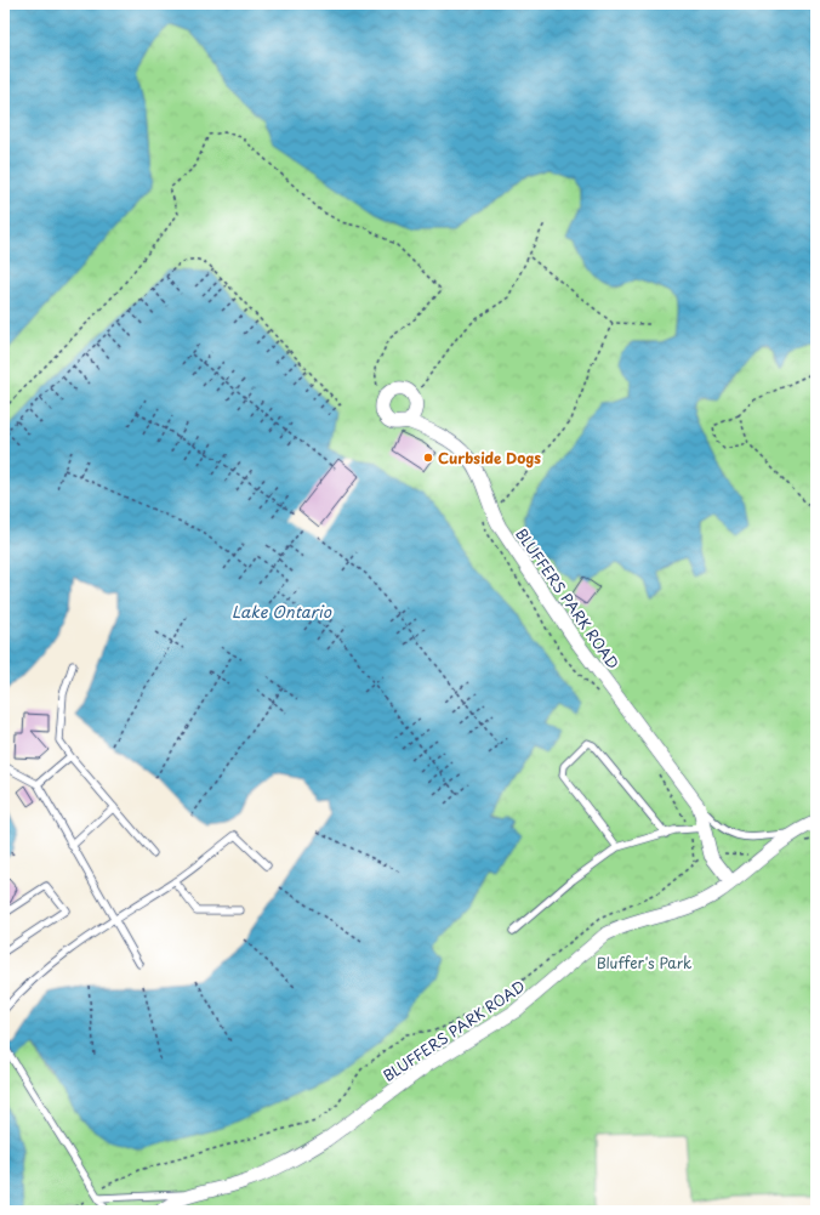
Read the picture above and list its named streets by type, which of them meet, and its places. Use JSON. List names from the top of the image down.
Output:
{
  "streets": {
    "street": ["BLUFFERS PARK ROAD"]
  },
  "water": ["Lake Ontario"],
  "parks": ["Bluffer's Park"],
  "places": ["Curbside Dogs"]
}
